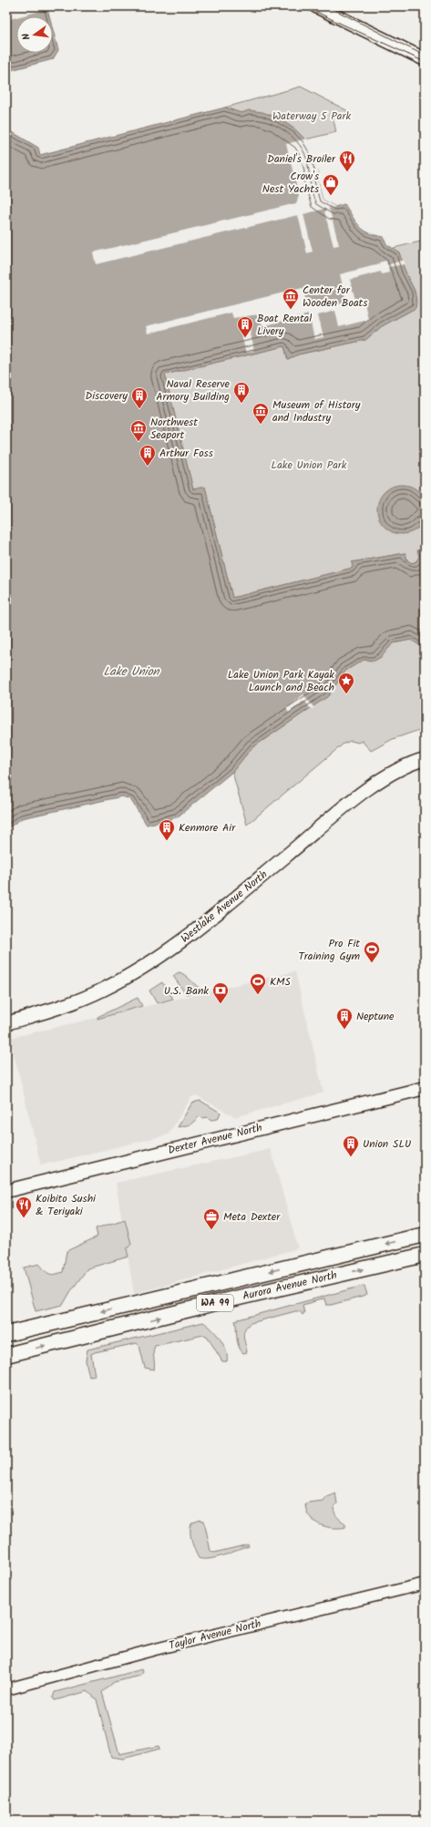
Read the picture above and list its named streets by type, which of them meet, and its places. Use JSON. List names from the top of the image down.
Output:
{
  "streets": {
    "highway": ["Aurora Avenue North", "WA 99"],
    "main road": ["Westlake Avenue North", "Dexter Avenue North"],
    "street": ["Taylor Avenue North"]
  },
  "water": ["Lake Union"],
  "parks": ["Waterway 5 Park", "Lake Union Park"],
  "places": {
    "restaurant": ["Daniel's Broiler", "Koibito Sushi & Teriyaki"],
    "shop": ["Crow's Nest Yachts"],
    "museum": ["Center for Wooden Boats", "Museum of History and Industry", "Northwest Seaport"],
    "building": [
      "Boat Rental Livery",
      "Naval Reserve Armory Building",
      "Discovery",
      "Arthur Foss",
      "Kenmore Air",
      "Neptune",
      "Union SLU"
    ],
    "place": ["Lake Union Park Kayak Launch and Beach"],
    "sports": ["Pro Fit Training Gym", "KMS"],
    "bank": ["U.S. Bank"],
    "office": ["Meta Dexter"]
  },
  "north": "left"
}
